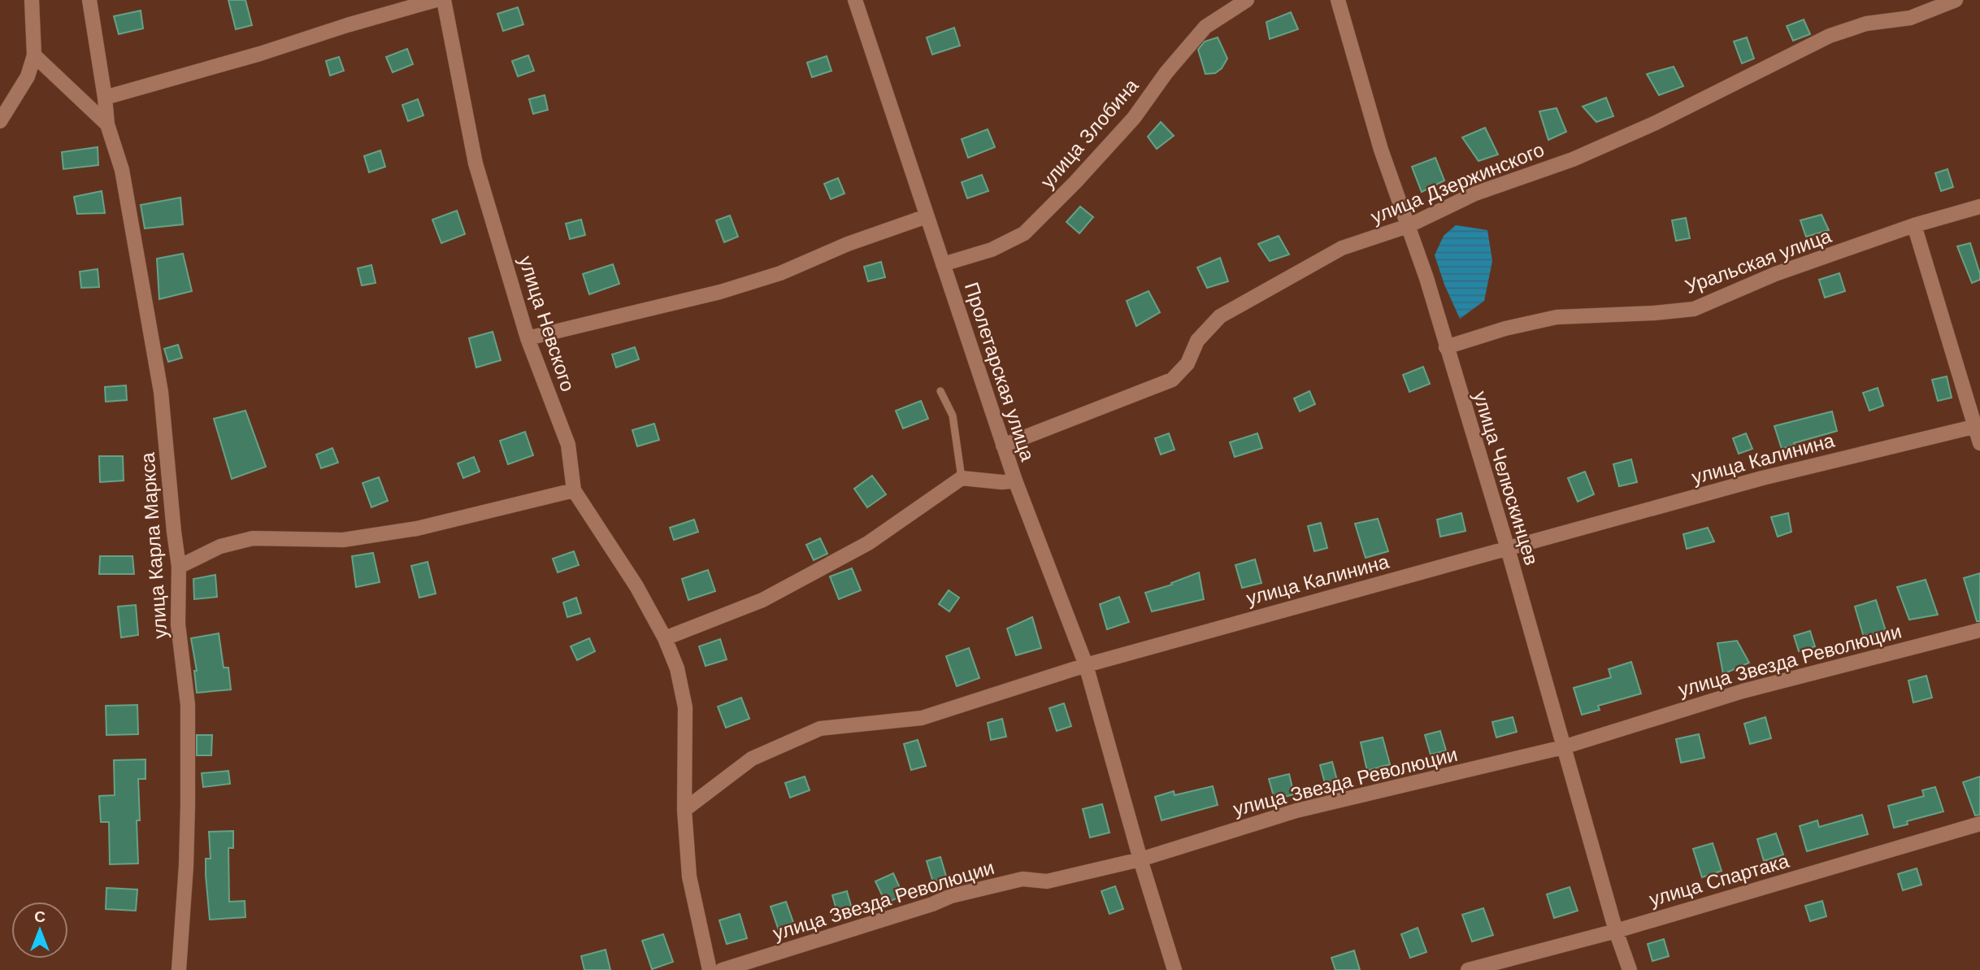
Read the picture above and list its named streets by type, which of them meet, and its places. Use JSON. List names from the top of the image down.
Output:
{
  "streets": {
    "street": [
      "улица Злобина",
      "улица Дзержинского",
      "Уральская улица",
      "улица Невского",
      "Пролетарская улица",
      "улица Калинина",
      "улица Челюскинцев",
      "улица Карла Маркса",
      "улица Звезда Революции",
      "улица Спартака"
    ]
  },
  "crossings": [
    ["улица Злобина", "Пролетарская улица"],
    ["улица Дзержинского", "Пролетарская улица"],
    ["улица Дзержинского", "улица Челюскинцев"],
    ["Уральская улица", "улица Челюскинцев"],
    ["улица Невского", "улица Калинина"],
    ["улица Калинина", "улица Челюскинцев"],
    ["улица Челюскинцев", "улица Звезда Революции"],
    ["улица Челюскинцев", "улица Спартака"]
  ],
  "north": "top"
}
